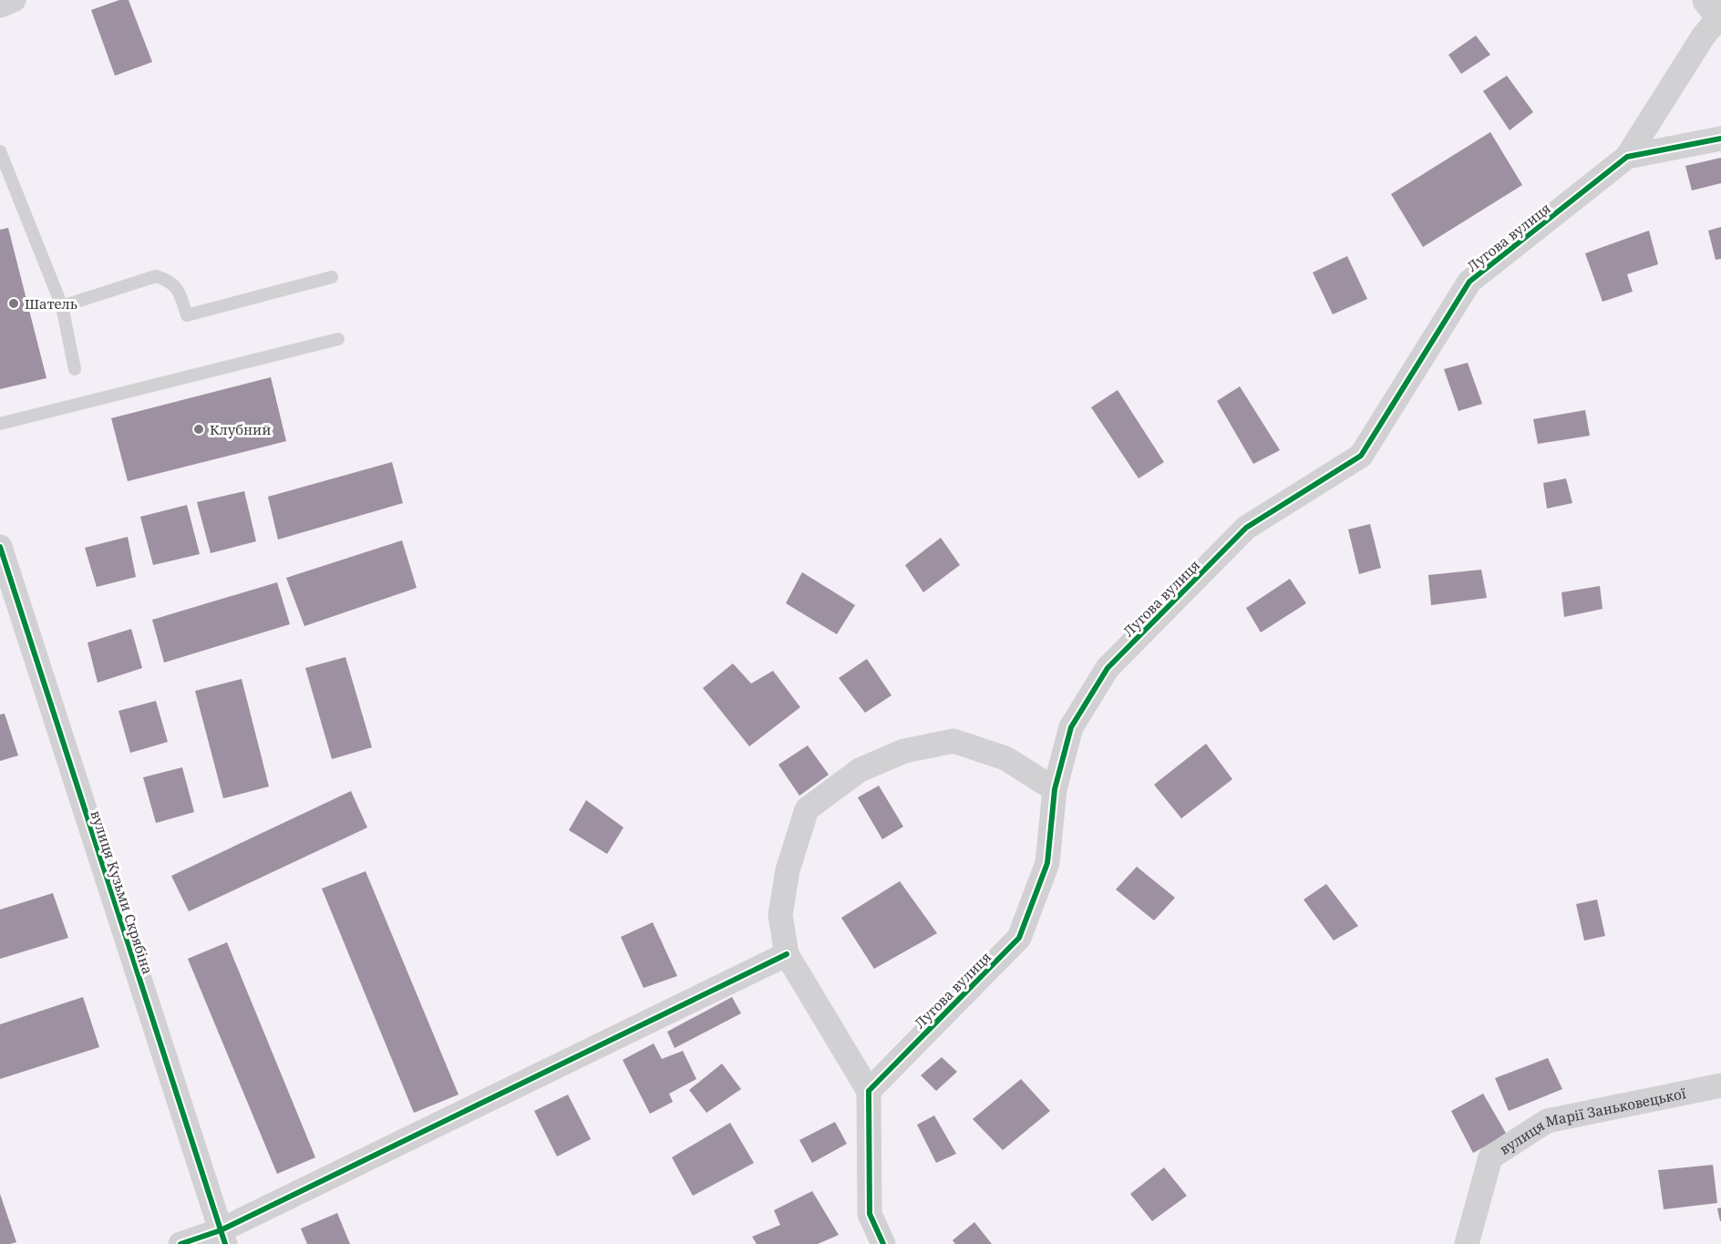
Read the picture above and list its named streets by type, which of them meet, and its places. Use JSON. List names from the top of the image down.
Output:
{
  "streets": {
    "street": ["Лугова вулиця", "вулиця Кузьми Скрябіна", "вулиця Марії Заньковецької"]
  },
  "places": ["Шатель", "Клубний"]
}
